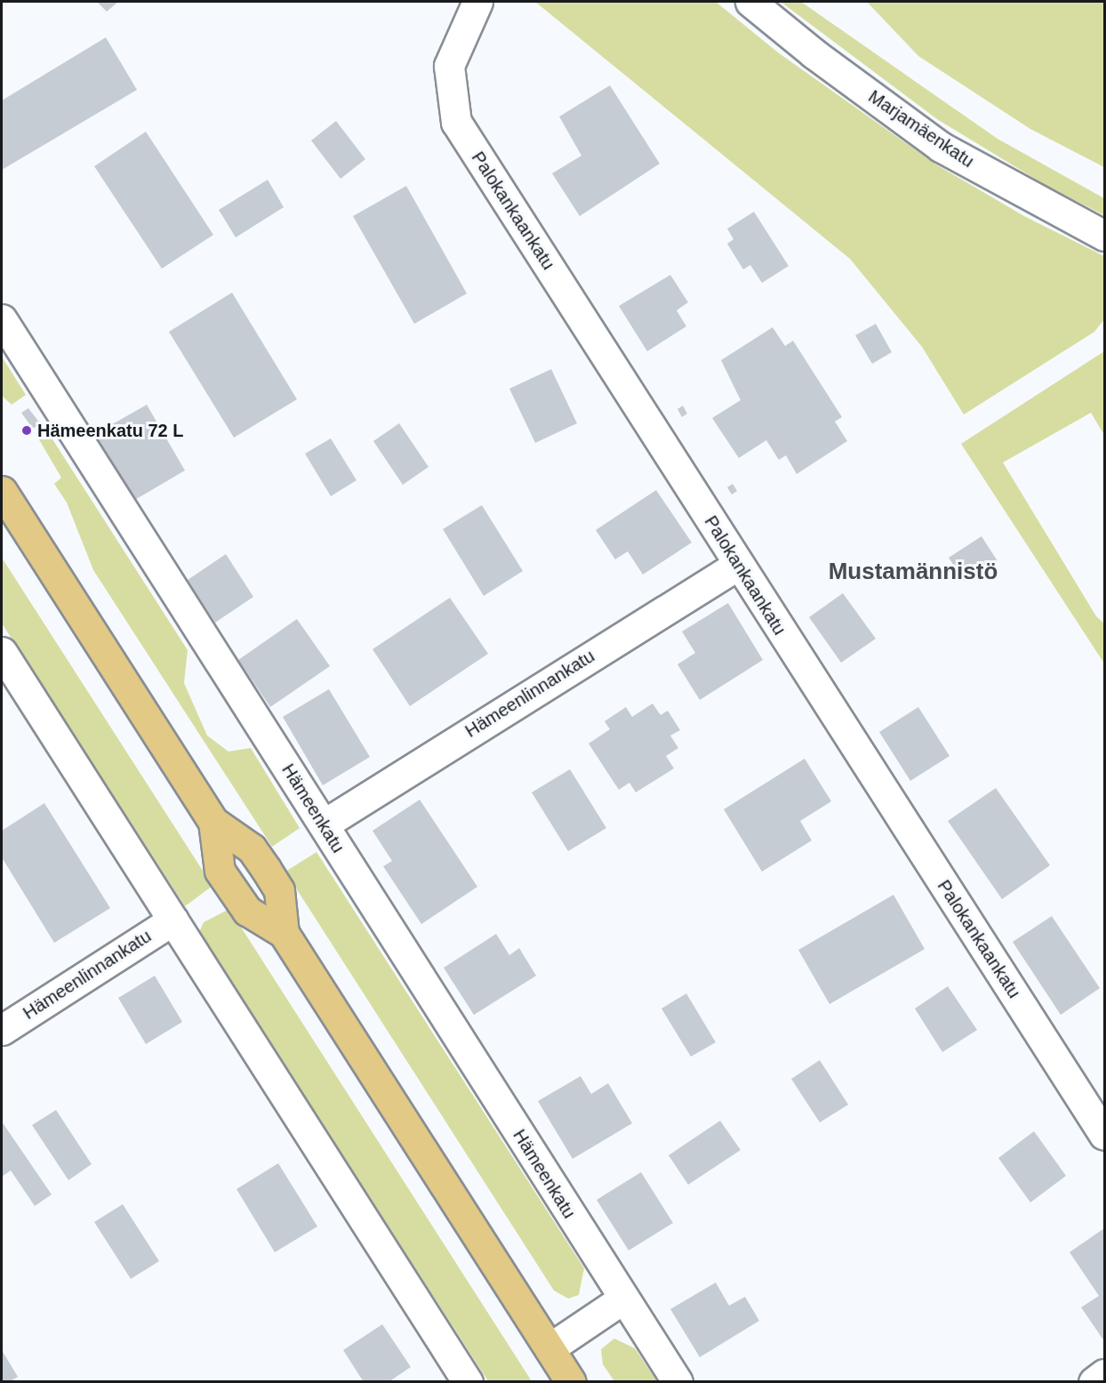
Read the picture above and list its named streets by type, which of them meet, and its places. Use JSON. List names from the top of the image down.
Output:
{
  "streets": {
    "street": [
      "Marjamäenkatu",
      "Palokankaankatu",
      "Hämeenlinnankatu",
      "Hämeenkatu"
    ]
  },
  "crossings": [
    ["Palokankaankatu", "Hämeenlinnankatu"],
    ["Hämeenlinnankatu", "Hämeenkatu"]
  ],
  "districts": ["Mustamännistö"],
  "places": ["Hämeenkatu 72 L"]
}
